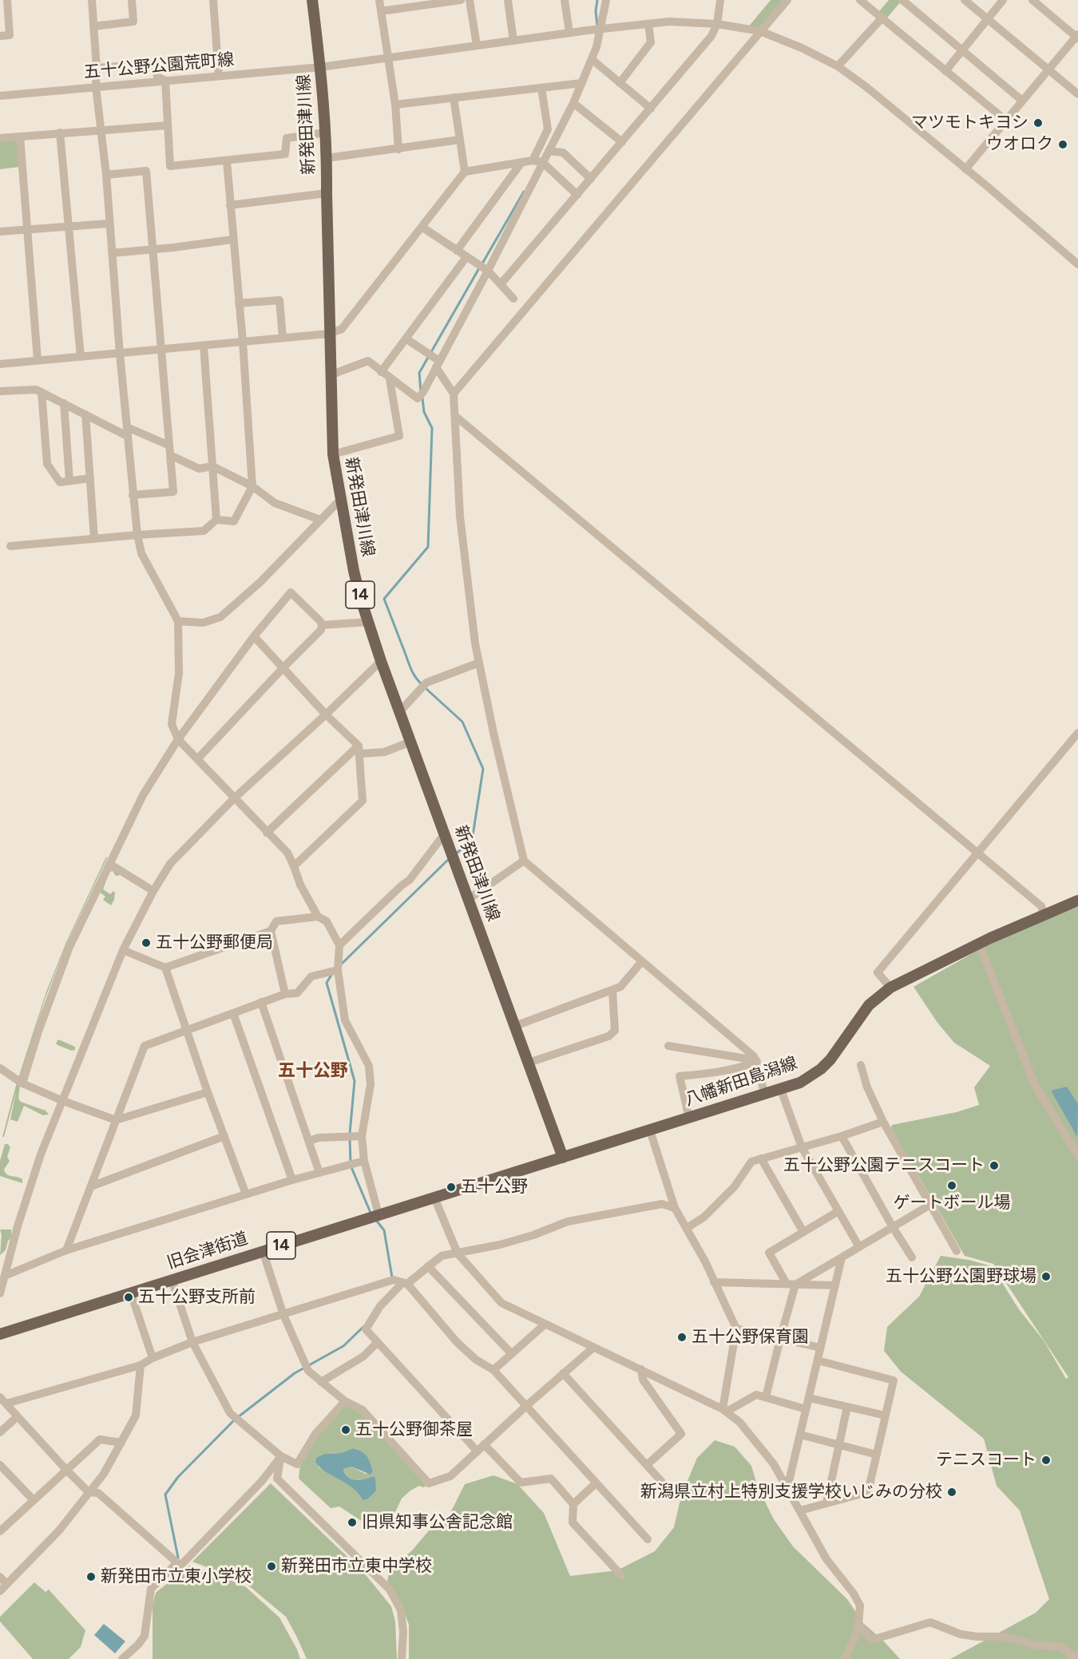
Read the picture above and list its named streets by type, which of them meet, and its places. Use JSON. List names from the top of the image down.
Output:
{
  "streets": {
    "main road": [
      "新発田津川線",
      "14",
      "八幡新田島潟線",
      "旧会津街道"
    ],
    "street": ["五十公野公園荒町線"]
  },
  "crossings": [
    ["五十公野公園荒町線", "新発田津川線"],
    ["新発田津川線", "八幡新田島潟線"],
    ["新発田津川線", "旧会津街道"],
    ["八幡新田島潟線", "旧会津街道"]
  ],
  "districts": ["五十公野"],
  "places": [
    "マツモトキヨシ",
    "ウオロク",
    "五十公野郵便局",
    "五十公野公園テニスコート",
    "ゲートボール場",
    "五十公野",
    "五十公野公園野球場",
    "五十公野支所前",
    "五十公野保育園",
    "五十公野御茶屋",
    "テニスコート",
    "新潟県立村上特別支援学校いじみの分校",
    "旧県知事公舎記念館",
    "新発田市立東中学校",
    "新発田市立東小学校"
  ]
}
